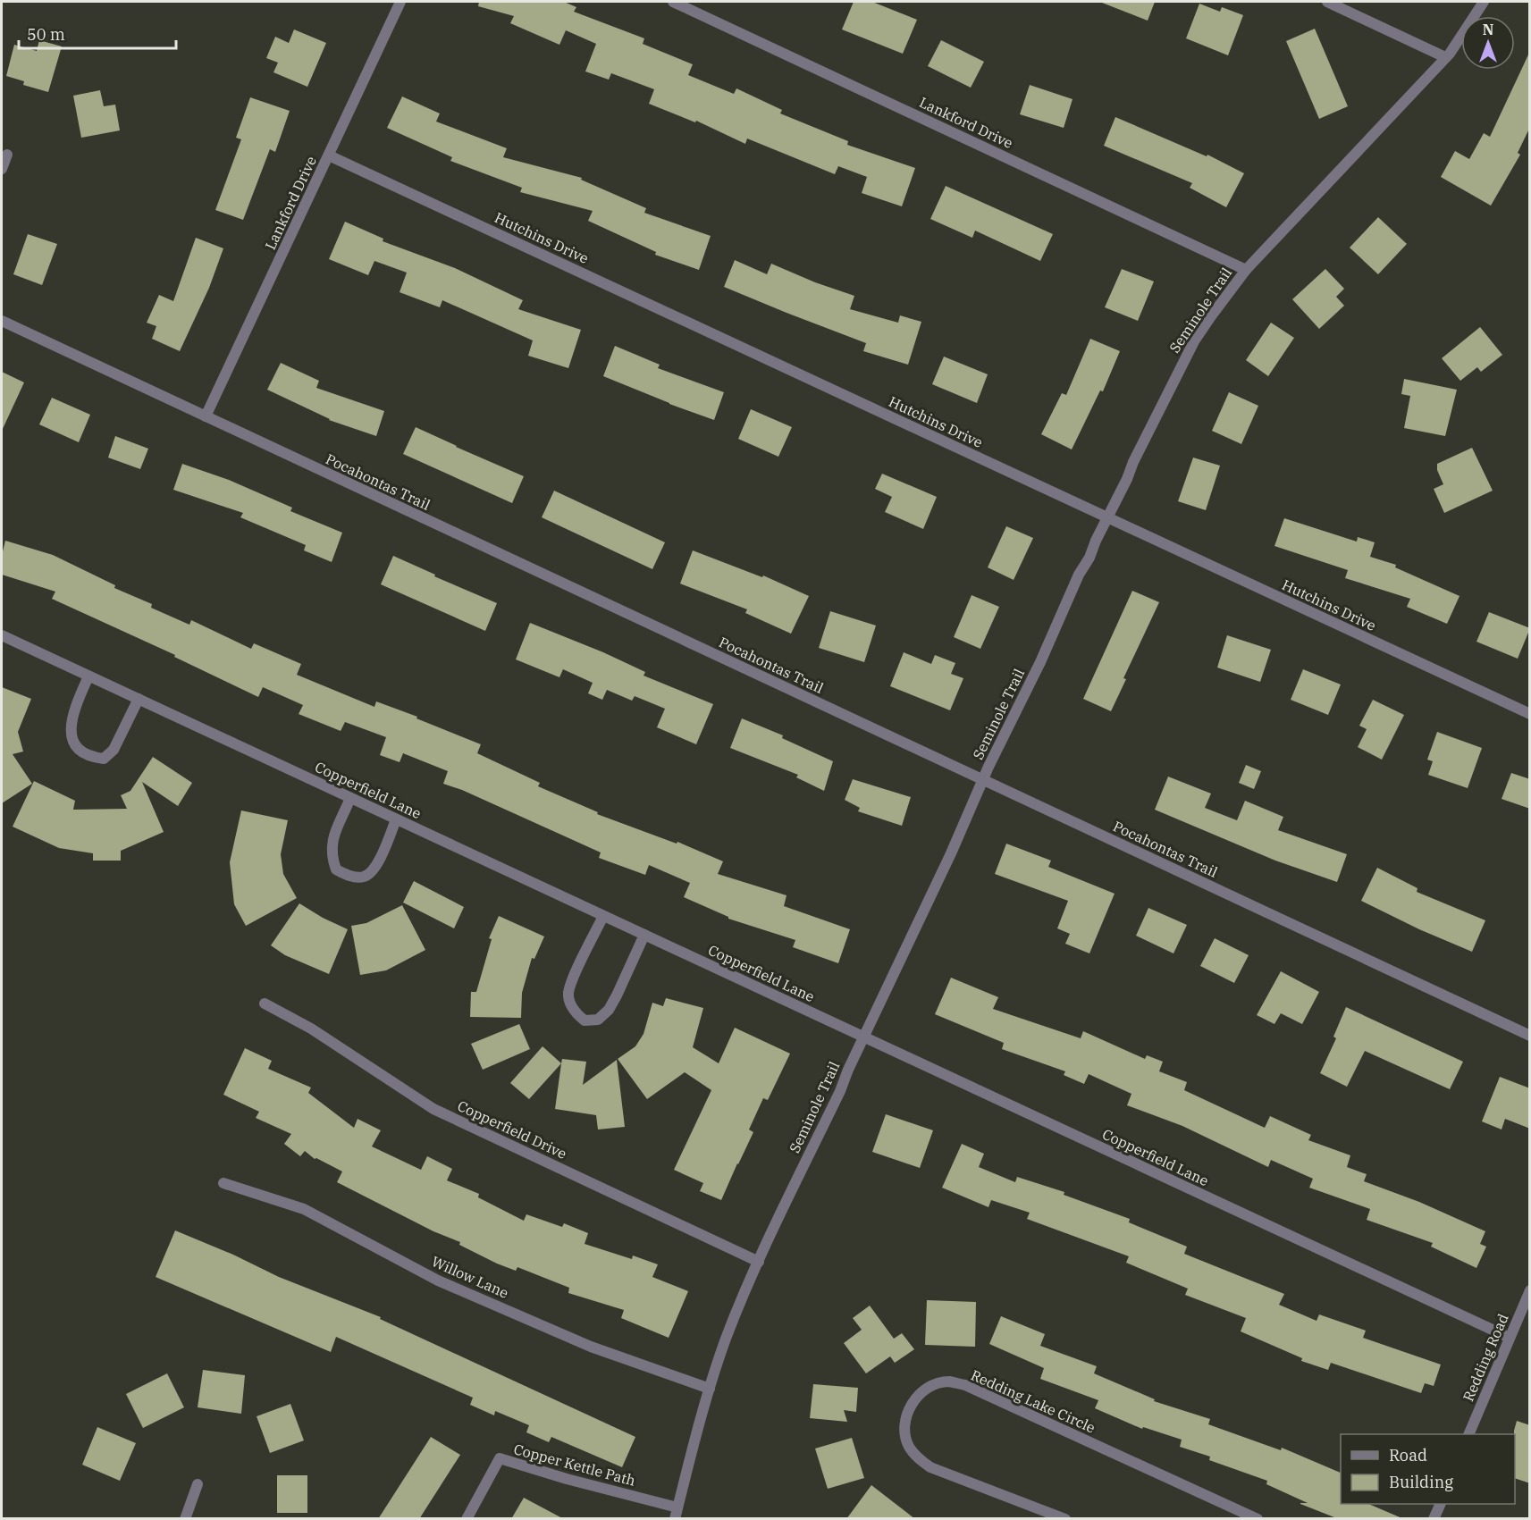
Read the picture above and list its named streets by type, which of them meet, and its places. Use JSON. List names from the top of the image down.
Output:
{
  "streets": {
    "street": [
      "Lankford Drive",
      "Hutchins Drive",
      "Seminole Trail",
      "Pocahontas Trail",
      "Copperfield Lane",
      "Copperfield Drive",
      "Willow Lane",
      "Redding Road",
      "Redding Lake Circle",
      "Copper Kettle Path"
    ]
  },
  "crossings": [
    ["Lankford Drive", "Hutchins Drive"],
    ["Lankford Drive", "Seminole Trail"],
    ["Lankford Drive", "Pocahontas Trail"],
    ["Hutchins Drive", "Seminole Trail"],
    ["Seminole Trail", "Pocahontas Trail"],
    ["Seminole Trail", "Copperfield Lane"],
    ["Seminole Trail", "Copperfield Drive"],
    ["Seminole Trail", "Willow Lane"],
    ["Seminole Trail", "Copper Kettle Path"],
    ["Copperfield Lane", "Redding Road"]
  ],
  "legend": ["Road", "Building"],
  "scale_bar": "50 m",
  "north": "top"
}
